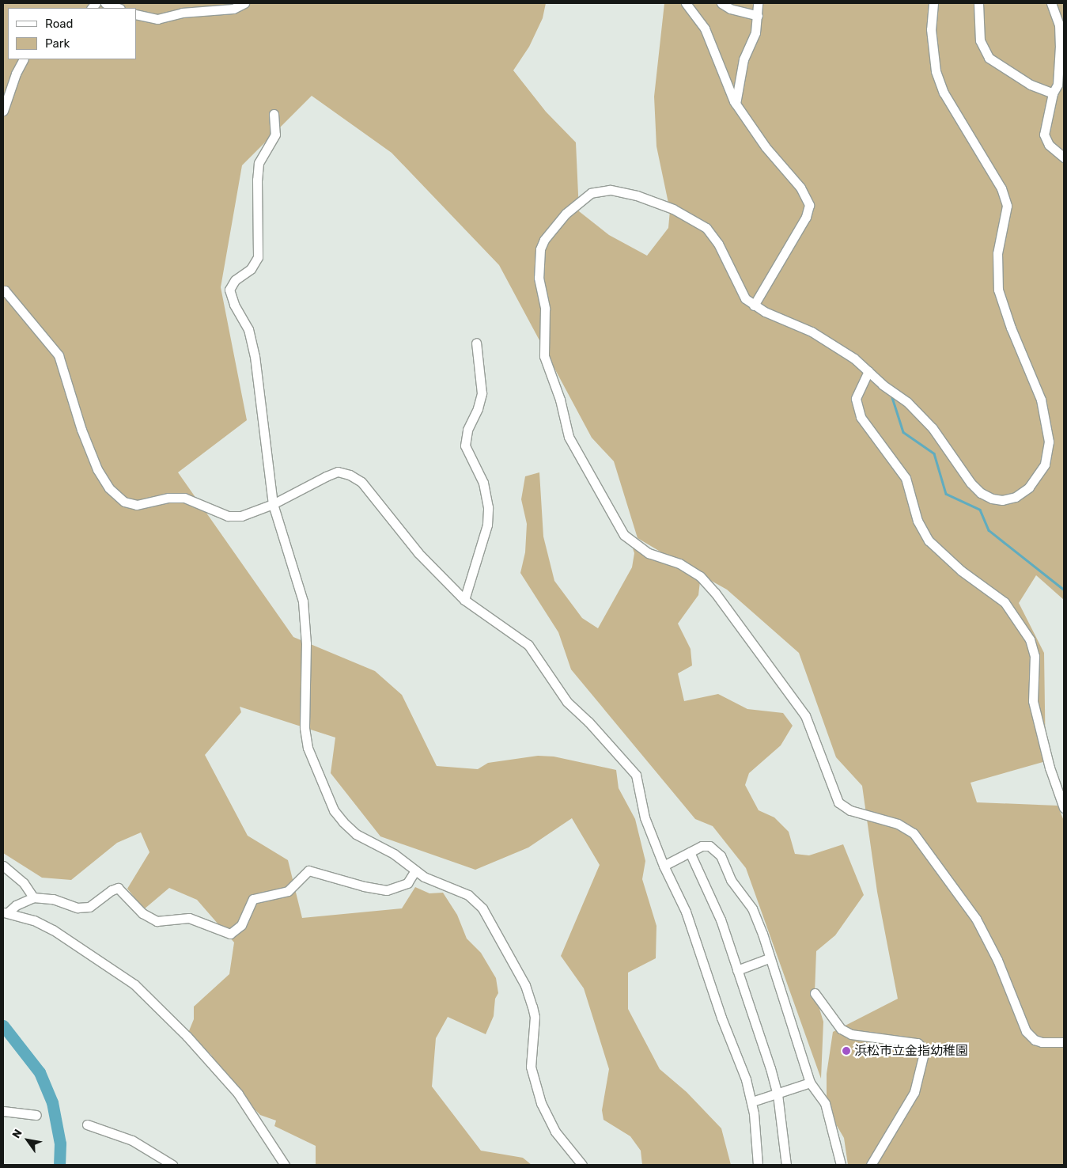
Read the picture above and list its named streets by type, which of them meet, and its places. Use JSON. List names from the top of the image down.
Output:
{
  "places": ["浜松市立金指幼稚園"],
  "legend": ["Road", "Park"],
  "north": "top left"
}
